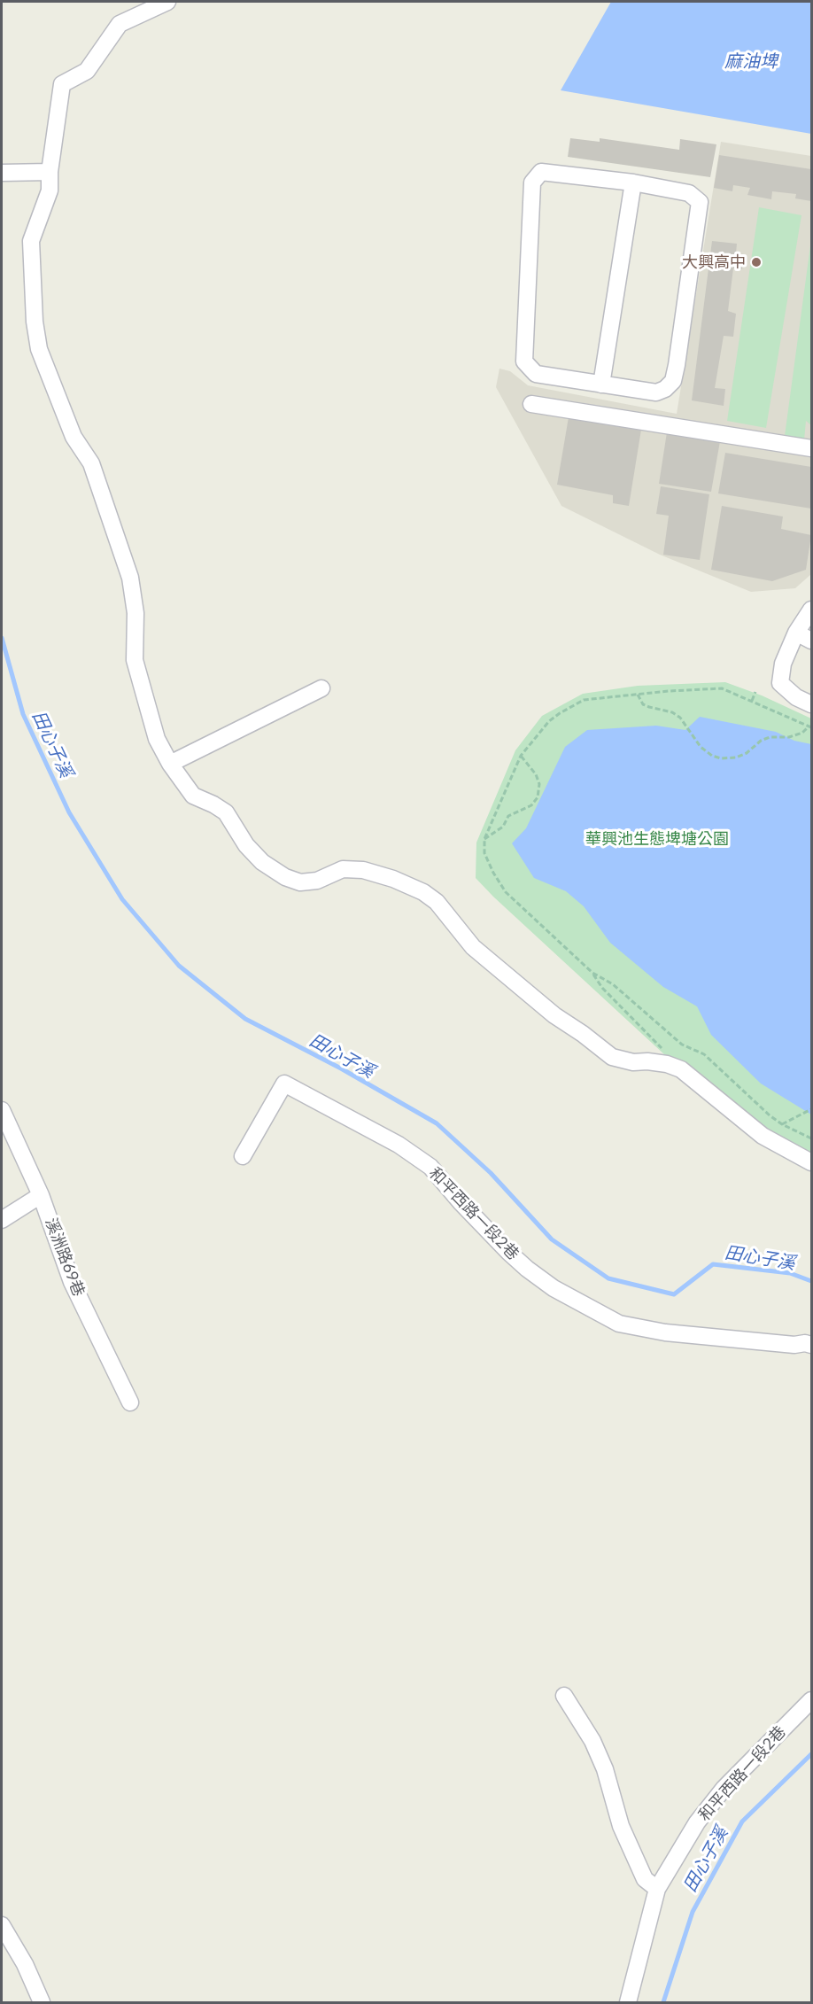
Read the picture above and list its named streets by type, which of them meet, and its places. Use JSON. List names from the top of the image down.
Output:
{
  "streets": {
    "street": ["和平西路一段2巷", "溪洲路69巷"]
  },
  "water": ["麻油埤", "田心子溪"],
  "parks": ["華興池生態埤塘公園"],
  "places": ["大興高中"]
}
